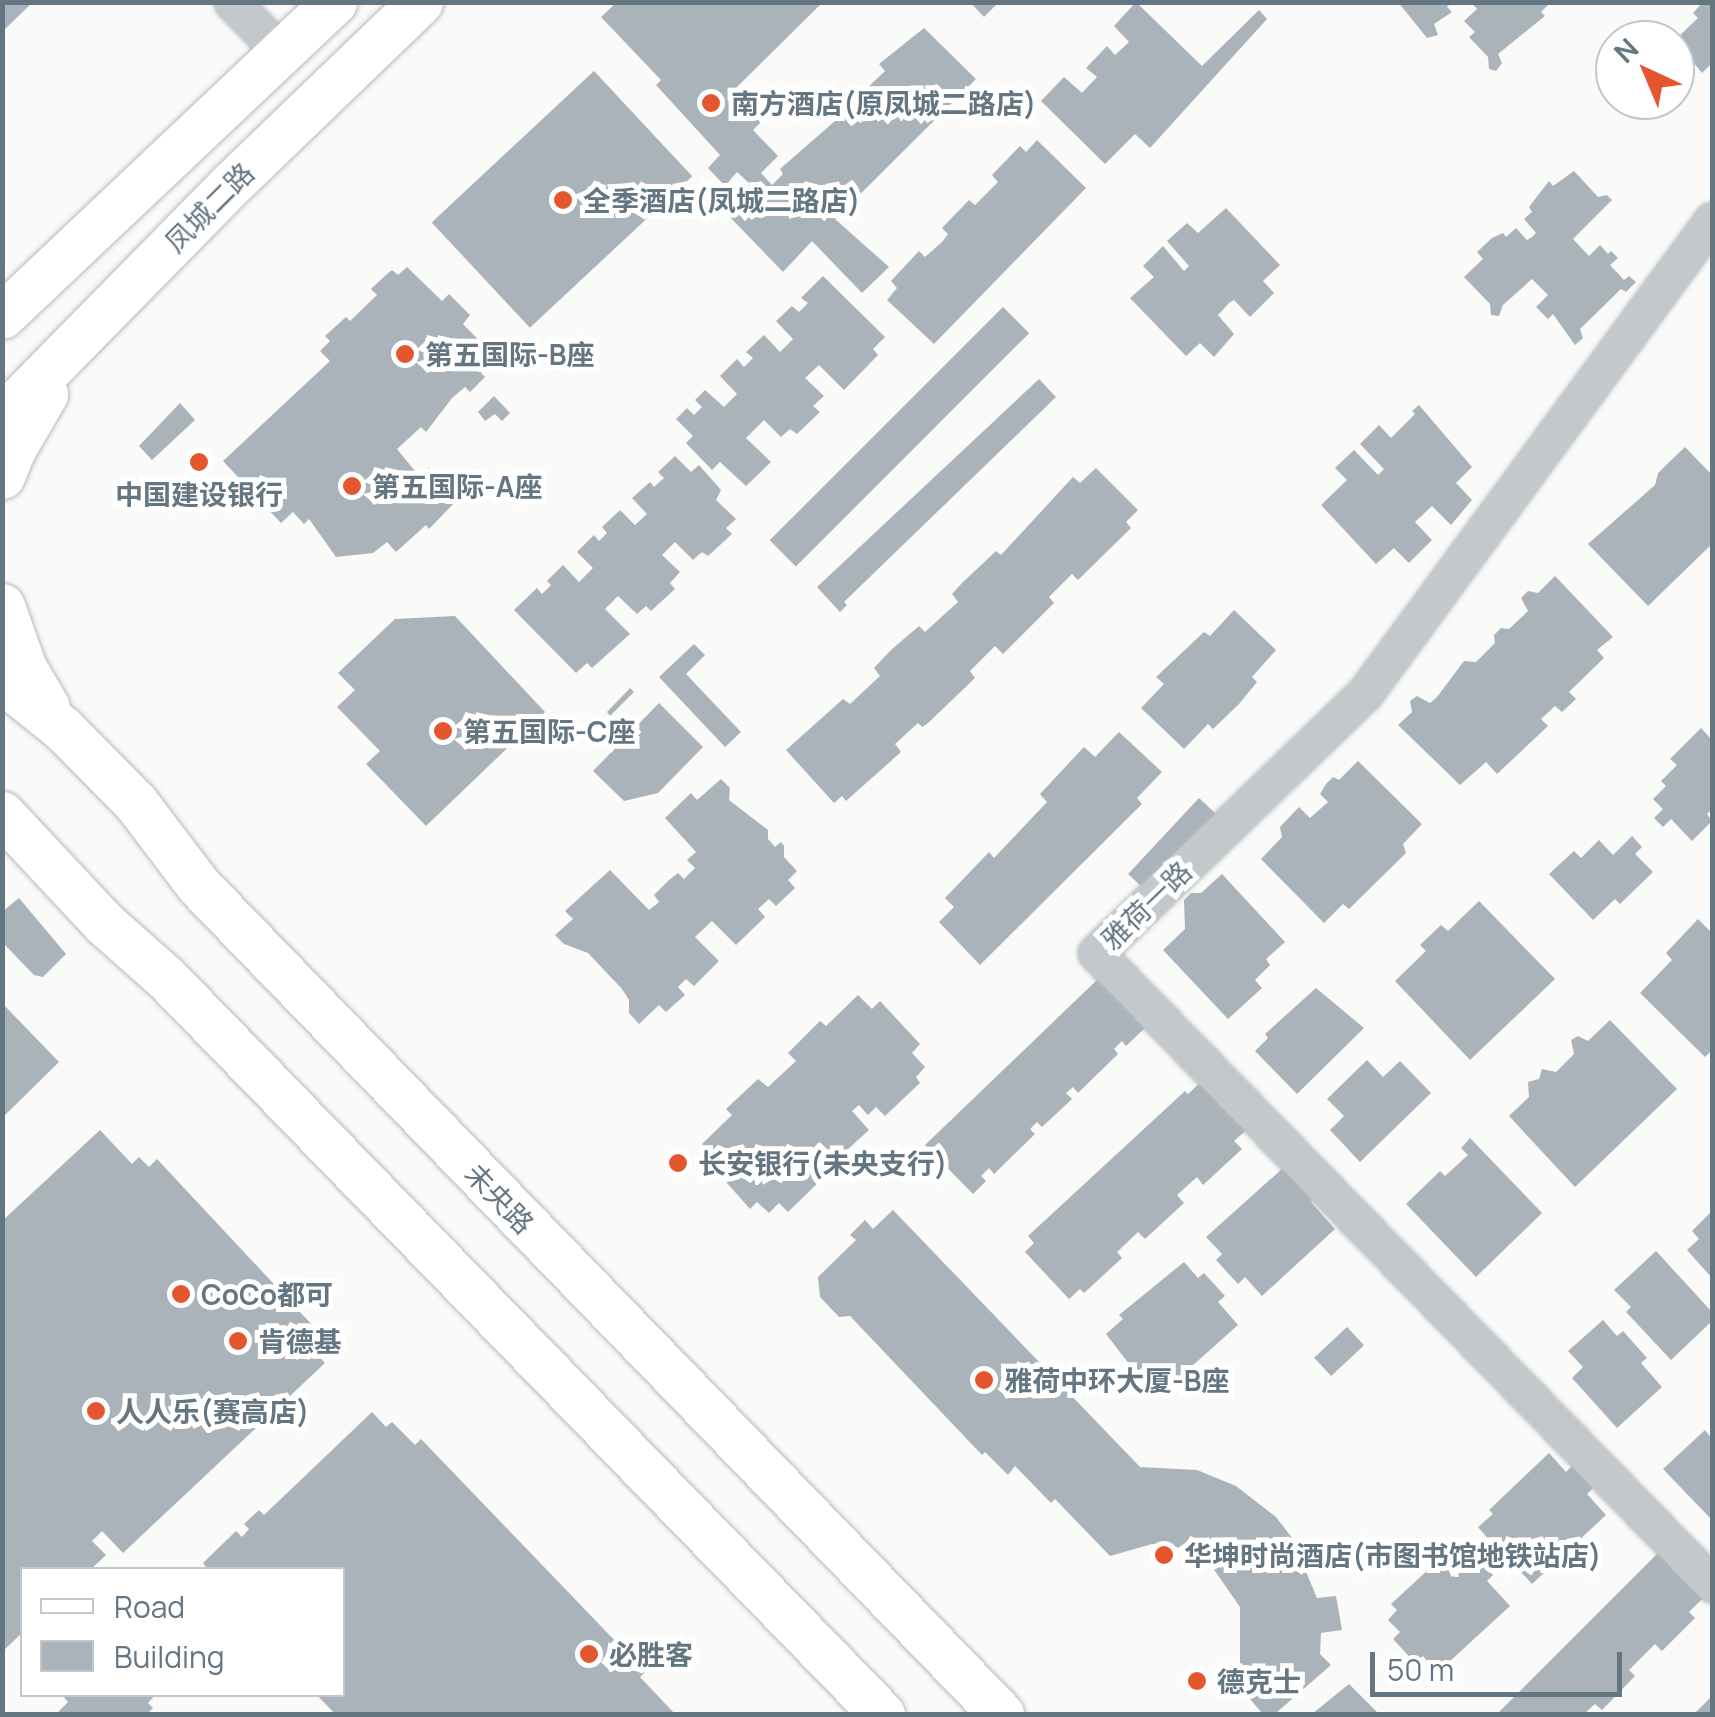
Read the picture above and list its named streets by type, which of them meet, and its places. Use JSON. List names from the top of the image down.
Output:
{
  "streets": {
    "main road": ["凤城二路", "未央路"],
    "street": ["雅荷一路"]
  },
  "places": [
    "南方酒店(原凤城二路店)",
    "全季酒店(凤城二路店)",
    "第五国际-B座",
    "中国建设银行",
    "第五国际-A座",
    "第五国际-C座",
    "长安银行(未央支行)",
    "CoCo都可",
    "肯德基",
    "雅荷中环大厦-B座",
    "人人乐(赛高店)",
    "华坤时尚酒店(市图书馆地铁站店)",
    "必胜客",
    "德克士"
  ],
  "legend": ["Road", "Building"],
  "scale_bar": "50 m",
  "north": "top left"
}
